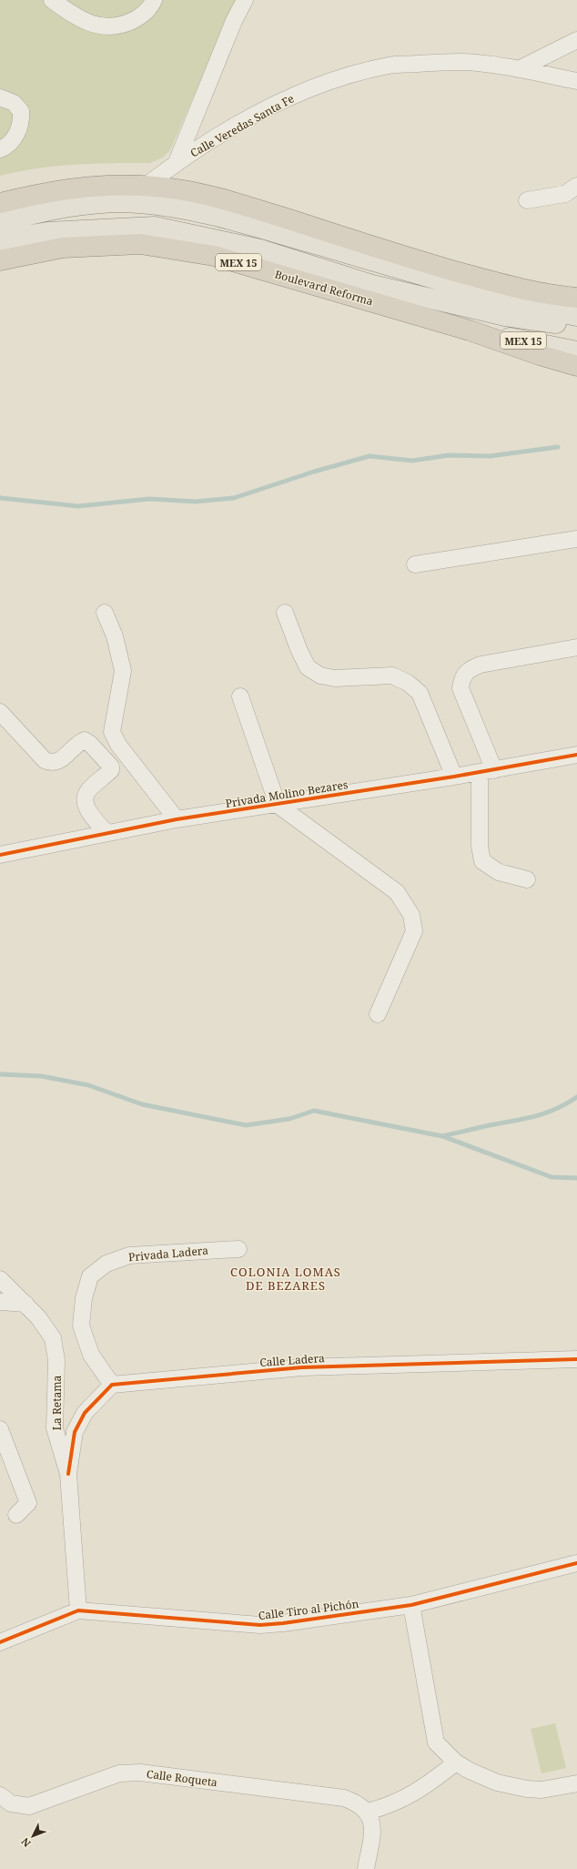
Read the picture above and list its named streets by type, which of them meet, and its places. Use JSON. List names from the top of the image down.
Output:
{
  "streets": {
    "highway": ["MEX 15", "Boulevard Reforma"],
    "street": [
      "Calle Veredas Santa Fe",
      "Privada Molino Bezares",
      "Privada Ladera",
      "Calle Ladera",
      "La Retama",
      "Calle Tiro al Pichón",
      "Calle Roqueta"
    ]
  },
  "crossings": [
    ["MEX 15", "Boulevard Reforma"],
    ["Privada Ladera", "Calle Ladera"],
    ["La Retama", "Calle Tiro al Pichón"]
  ],
  "districts": ["COLONIA LOMAS DE BEZARES"],
  "north": "bottom left"
}
